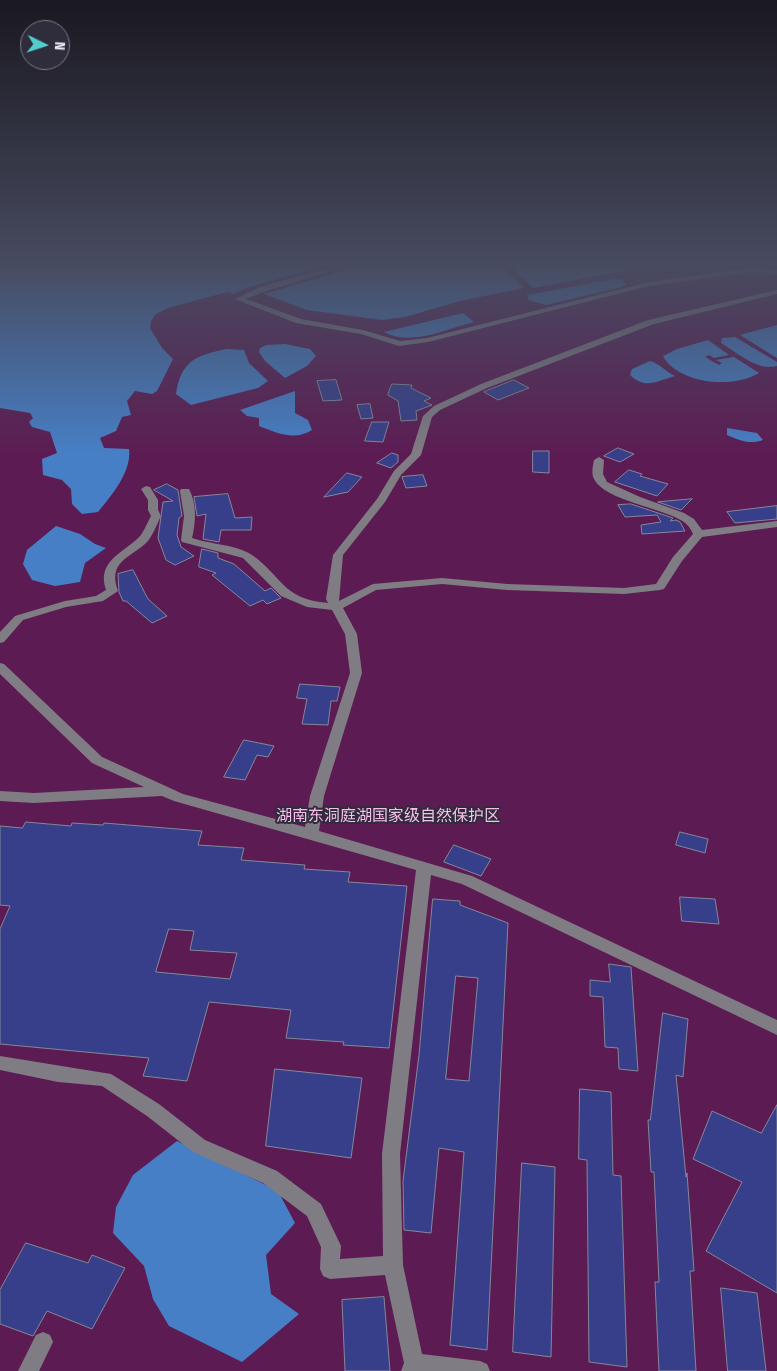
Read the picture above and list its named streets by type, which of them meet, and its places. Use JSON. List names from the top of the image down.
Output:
{
  "parks": ["湖南东洞庭湖国家级自然保护区"],
  "north": "right"
}
